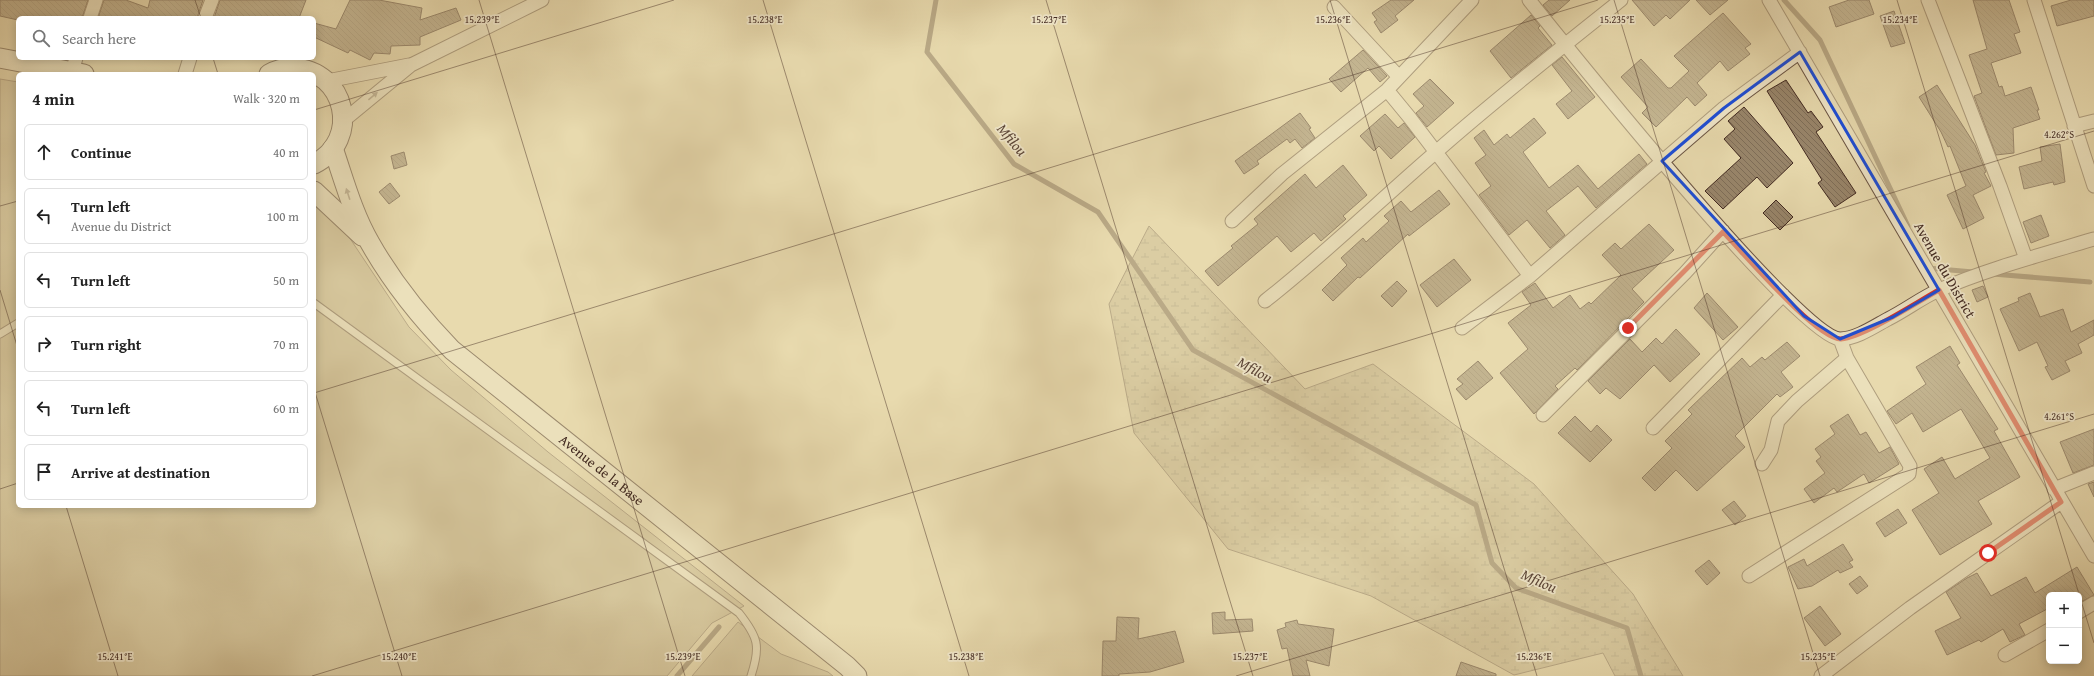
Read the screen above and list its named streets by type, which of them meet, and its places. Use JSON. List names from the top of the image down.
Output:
{
  "streets": {
    "main road": ["Avenue de la Base"],
    "street": ["Avenue du District"]
  },
  "water": ["Mfilou"],
  "page": {
    "search": "Search here",
    "heading": ["4 min", "Walk · 320 m"],
    "list": [
      ["Continue", "40 m"],
      ["Turn left", "Avenue du District", "100 m"],
      ["Turn left", "50 m"],
      ["Turn right", "70 m"],
      ["Turn left", "60 m"],
      "Arrive at destination"
    ],
    "map_buttons": ["+", "−"]
  },
  "coordinates": [
    "15.239°E",
    "15.238°E",
    "15.237°E",
    "15.236°E",
    "15.235°E",
    "15.234°E",
    "4.262°S",
    "4.261°S",
    "15.241°E",
    "15.240°E"
  ]
}
